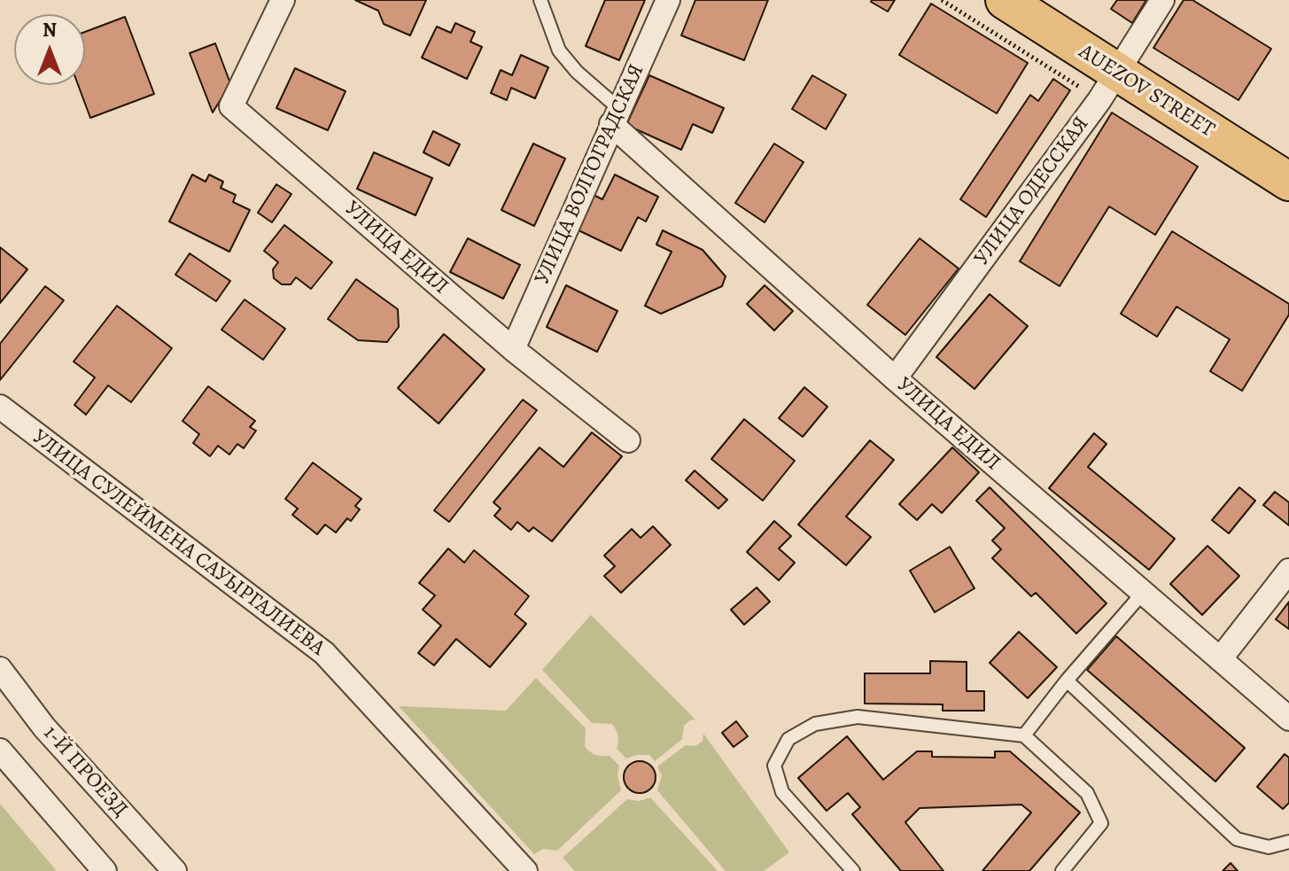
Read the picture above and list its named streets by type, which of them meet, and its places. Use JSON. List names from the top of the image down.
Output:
{
  "streets": {
    "main road": ["AUEZOV STREET"],
    "street": [
      "УЛИЦА ВОЛГОГРАДСКАЯ",
      "УЛИЦА ОДЕССКАЯ",
      "УЛИЦА ЕДИЛ",
      "УЛИЦА СУЛЕЙМЕНА САУЫРГАЛИЕВА",
      "1-Й ПРОЕЗД"
    ]
  },
  "crossings": [
    ["AUEZOV STREET", "УЛИЦА ОДЕССКАЯ"],
    ["УЛИЦА ВОЛГОГРАДСКАЯ", "УЛИЦА ЕДИЛ"],
    ["УЛИЦА ОДЕССКАЯ", "УЛИЦА ЕДИЛ"]
  ],
  "north": "top"
}
